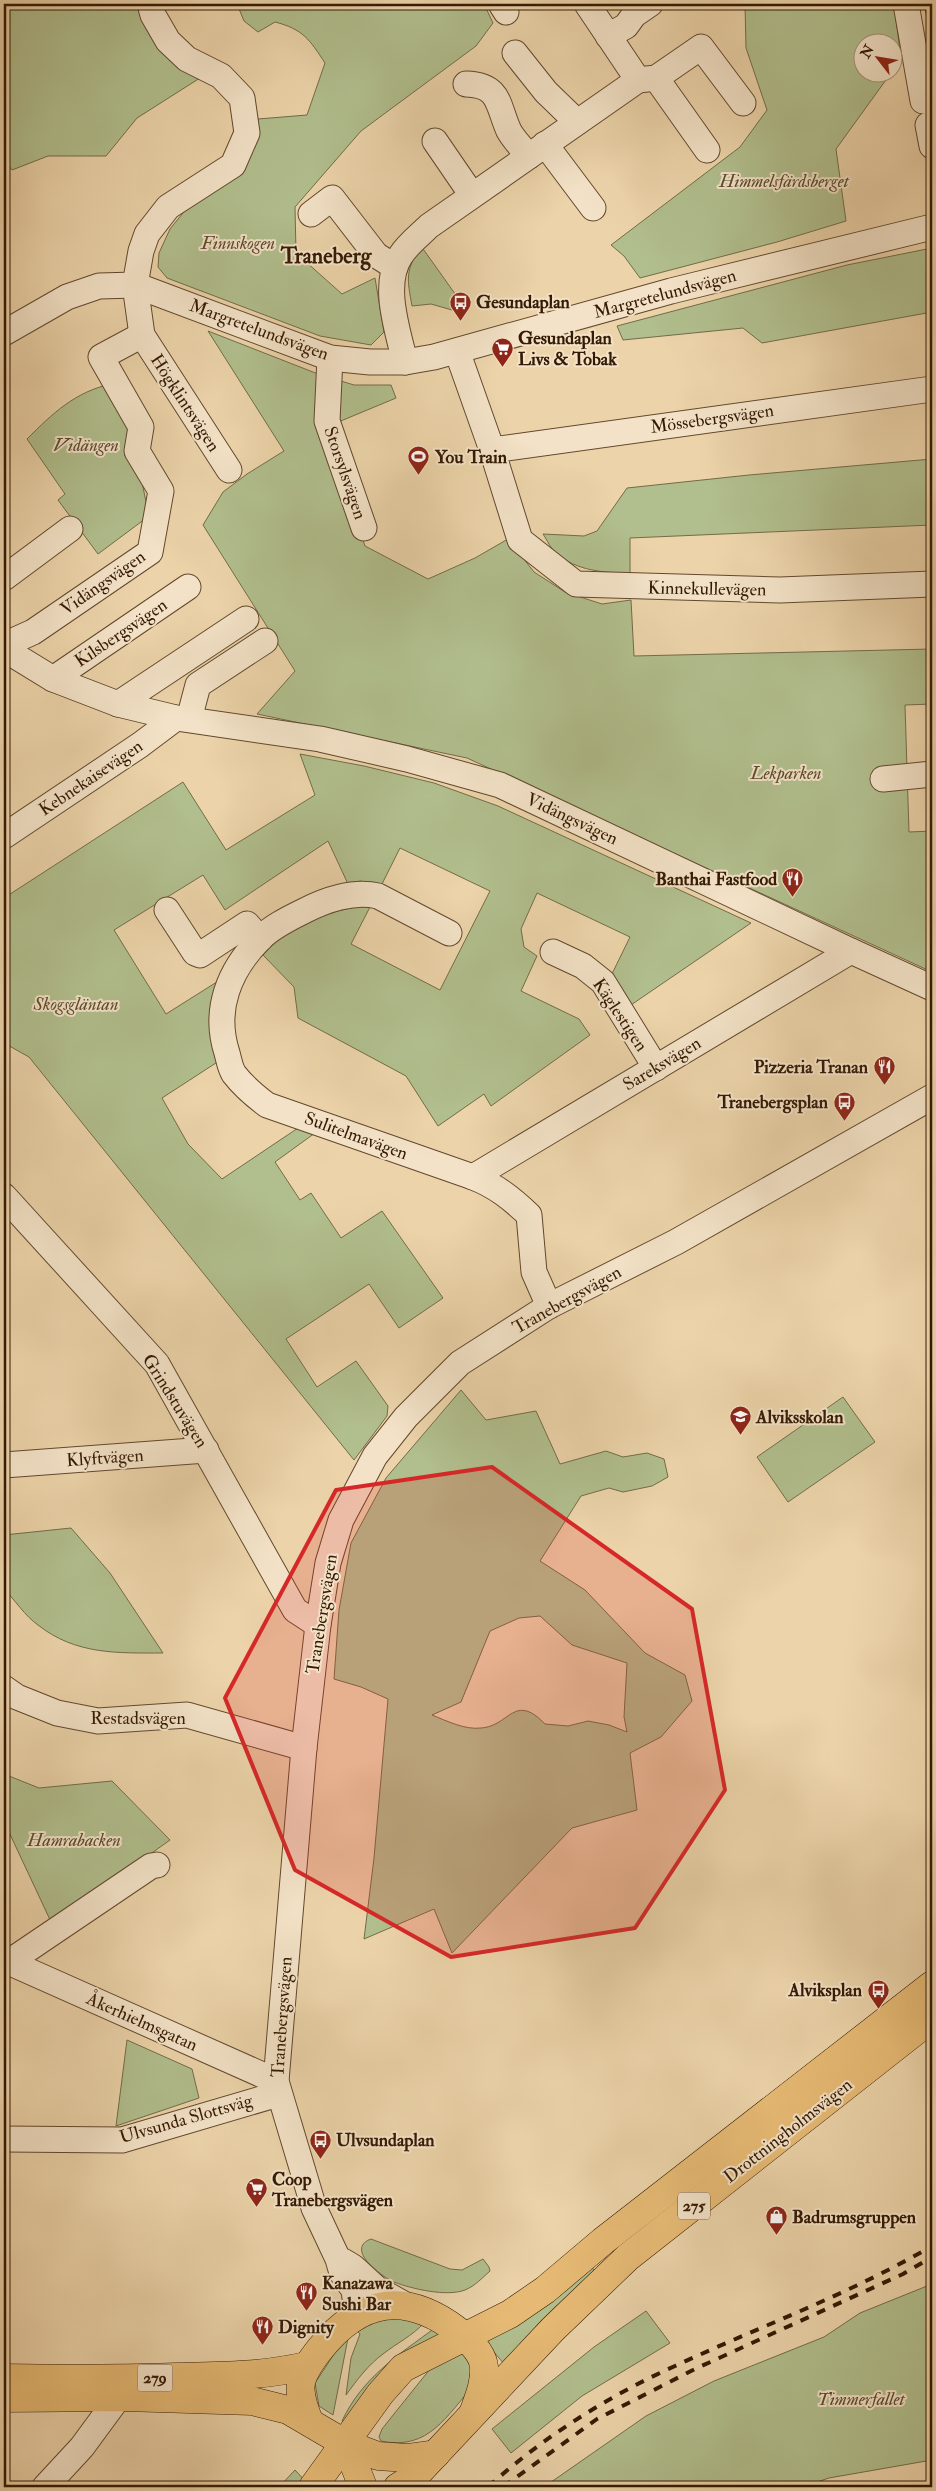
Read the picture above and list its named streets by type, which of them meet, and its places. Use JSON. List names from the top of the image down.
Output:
{
  "streets": {
    "main road": ["Drottningholmsvägen", "275", "279"],
    "street": [
      "Margretelundsvägen",
      "Högklintsvägen",
      "Mössebergsvägen",
      "Storsylsvägen",
      "Vidängsvägen",
      "Kinnekullevägen",
      "Kilsbergsvägen",
      "Kebnekaisevägen",
      "Käglestigen",
      "Sareksvägen",
      "Sulitelmavägen",
      "Tranebergsvägen",
      "Grindstuvägen",
      "Klyftvägen",
      "Restadsvägen",
      "Åkerhielmsgatan",
      "Ulvsunda Slottsväg"
    ]
  },
  "crossings": [
    ["Margretelundsvägen", "Högklintsvägen"],
    ["Margretelundsvägen", "Storsylsvägen"],
    ["Högklintsvägen", "Vidängsvägen"],
    ["Mössebergsvägen", "Kinnekullevägen"],
    ["Vidängsvägen", "Kilsbergsvägen"],
    ["Vidängsvägen", "Kebnekaisevägen"],
    ["Vidängsvägen", "Sareksvägen"],
    ["Käglestigen", "Sareksvägen"],
    ["Sareksvägen", "Sulitelmavägen"],
    ["Sulitelmavägen", "Tranebergsvägen"],
    ["Tranebergsvägen", "Grindstuvägen"],
    ["Tranebergsvägen", "Restadsvägen"],
    ["Tranebergsvägen", "Åkerhielmsgatan"],
    ["Tranebergsvägen", "Ulvsunda Slottsväg"],
    ["Grindstuvägen", "Klyftvägen"],
    ["Åkerhielmsgatan", "Ulvsunda Slottsväg"]
  ],
  "districts": ["Traneberg"],
  "parks": [
    "Himmelsfärdsberget",
    "Finnskogen",
    "Vidängen",
    "Lekparken",
    "Skogsgläntan",
    "Hamrabacken",
    "Timmerfallet"
  ],
  "places": {
    "bus stop": [
      "Gesundaplan",
      "Tranebergsplan",
      "Alviksplan",
      "Ulvsundaplan"
    ],
    "supermarket": ["Gesundaplan Livs & Tobak", "Coop Tranebergsvägen"],
    "sports": ["You Train"],
    "restaurant": [
      "Banthai Fastfood",
      "Pizzeria Tranan",
      "Kanazawa Sushi Bar",
      "Dignity"
    ],
    "school or university": ["Alviksskolan"],
    "shop": ["Badrumsgruppen"]
  },
  "north": "top left"
}
